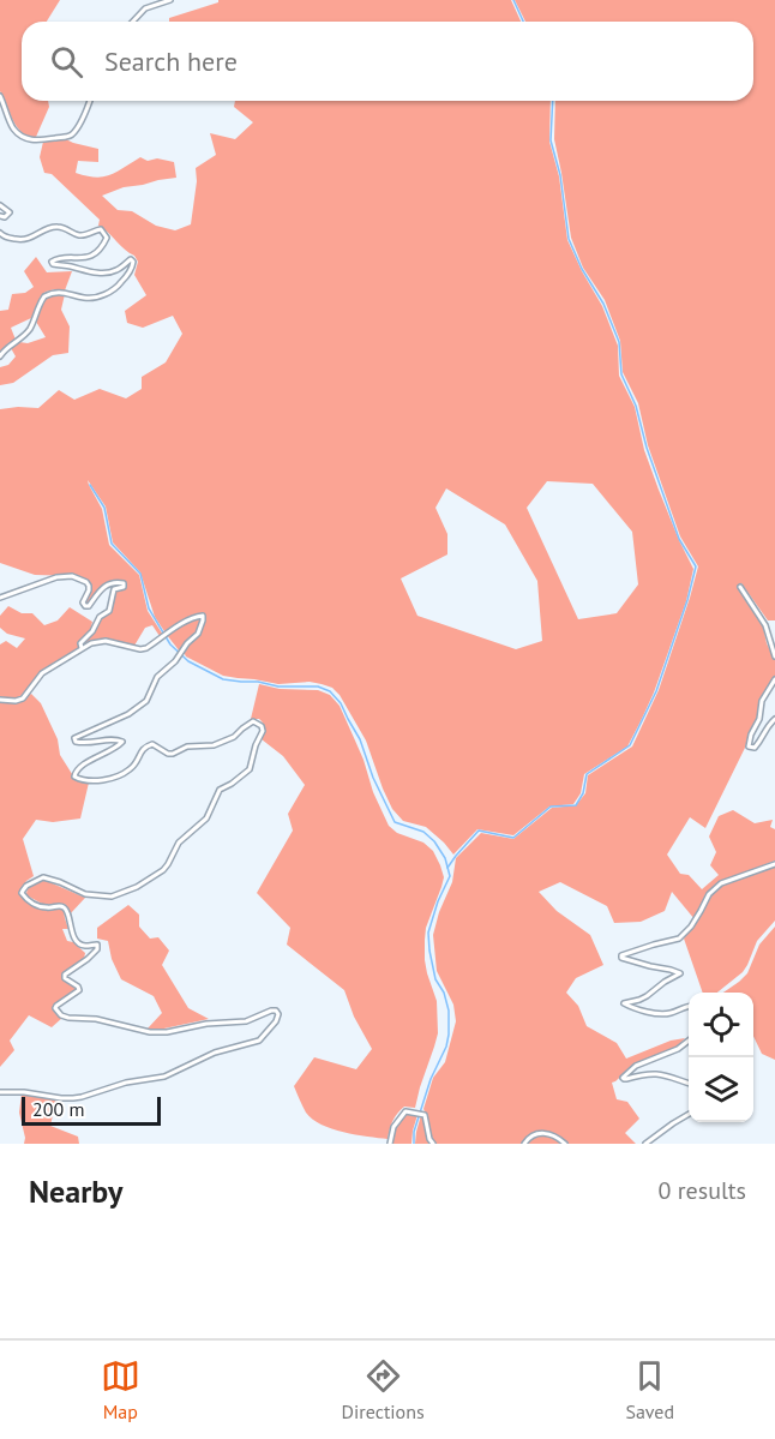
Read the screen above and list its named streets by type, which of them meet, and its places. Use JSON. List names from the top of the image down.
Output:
{
  "scale_bar": "200 m",
  "page": {
    "search": "Search here",
    "scale": "200 m",
    "heading": ["Nearby", "0 results"],
    "nav": ["Map", "Directions", "Saved"]
  }
}
